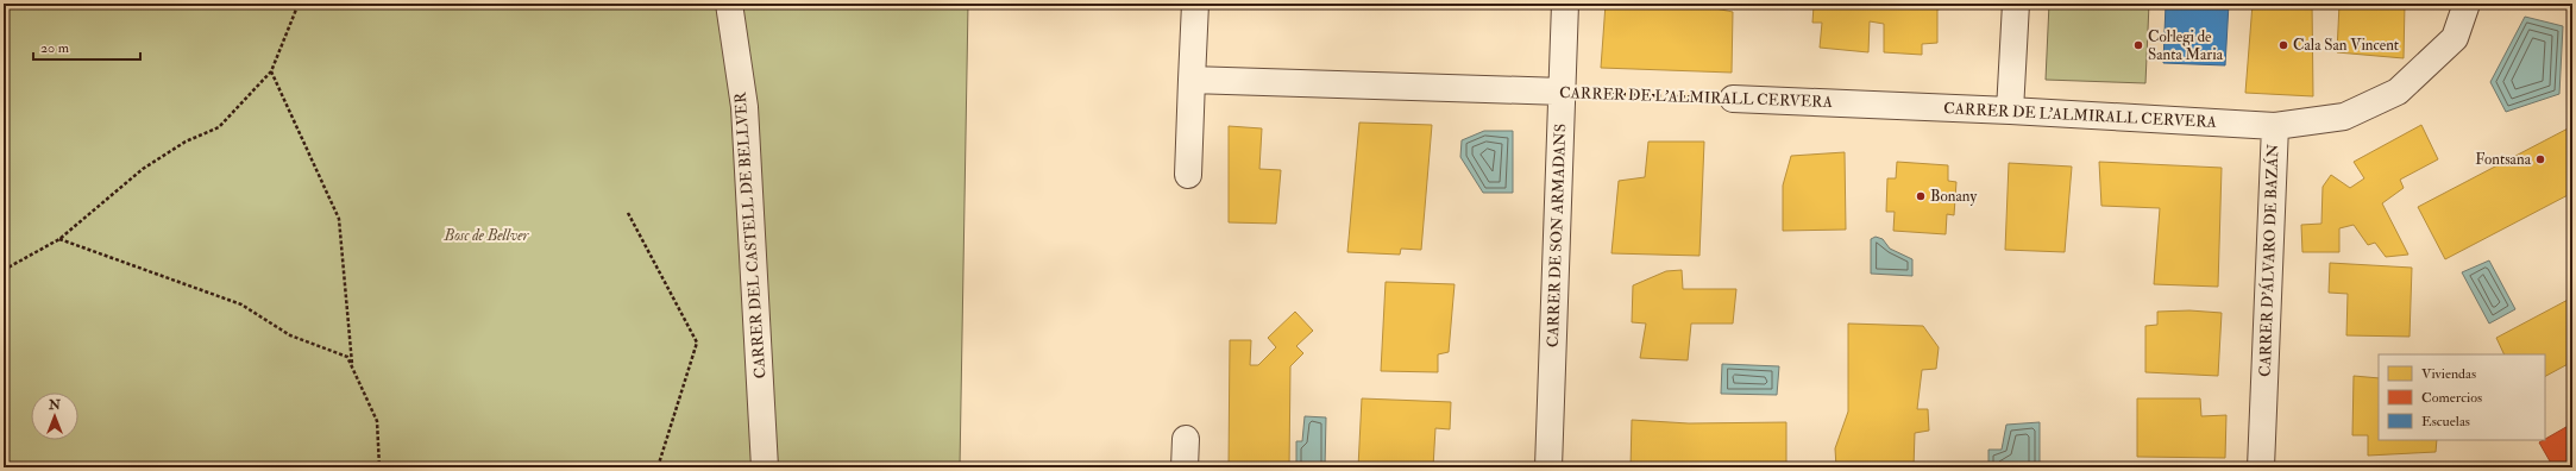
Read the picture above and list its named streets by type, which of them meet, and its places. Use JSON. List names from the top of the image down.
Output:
{
  "streets": {
    "street": [
      "CARRER DE L'ALMIRALL CERVERA",
      "CARRER DEL CASTELL DE BELLVER",
      "CARRER DE SON ARMADANS",
      "CARRER D'ÁLVARO DE BAZÁN"
    ]
  },
  "crossings": [
    ["CARRER DE L'ALMIRALL CERVERA", "CARRER DE SON ARMADANS"],
    ["CARRER DE L'ALMIRALL CERVERA", "CARRER D'ÁLVARO DE BAZÁN"]
  ],
  "parks": ["Bosc de Bellver"],
  "places": [
    "Col·legi de Santa Maria",
    "Cala San Vincent",
    "Fontsana",
    "Bonany"
  ],
  "legend": ["Viviendas", "Comercios", "Escuelas"],
  "scale_bar": "20 m",
  "north": "top"
}
